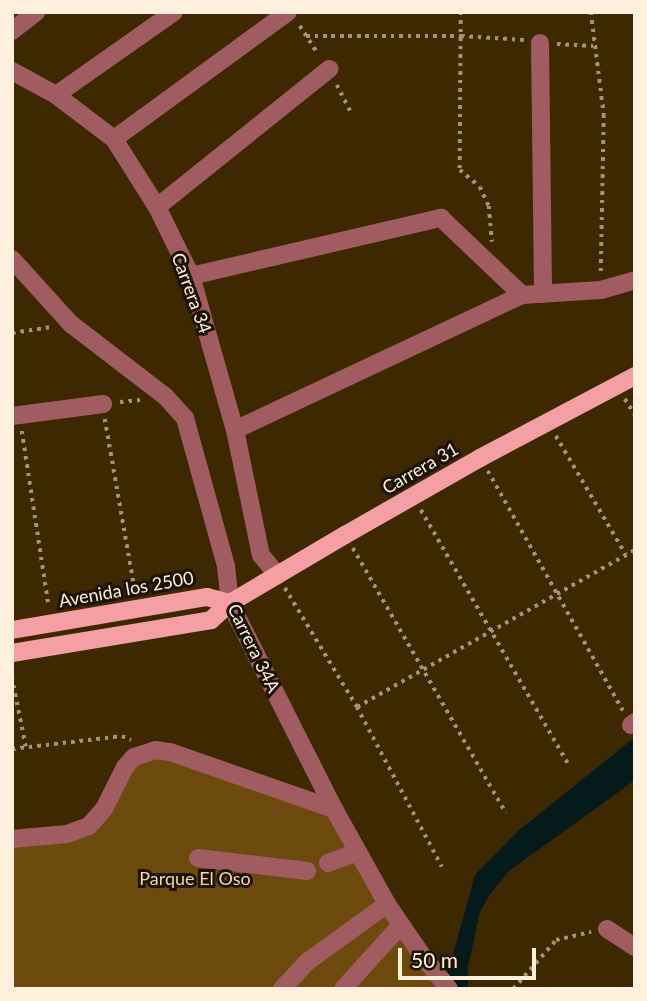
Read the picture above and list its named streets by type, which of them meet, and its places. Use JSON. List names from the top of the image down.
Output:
{
  "streets": {
    "main road": ["Carrera 31", "Avenida los 2500"],
    "street": ["Carrera 34", "Carrera 34A"]
  },
  "crossings": [
    ["Carrera 34", "Carrera 31"],
    ["Carrera 31", "Avenida los 2500"],
    ["Carrera 31", "Carrera 34A"],
    ["Avenida los 2500", "Carrera 34A"]
  ],
  "parks": ["Parque El Oso"],
  "scale_bar": "50 m"
}
